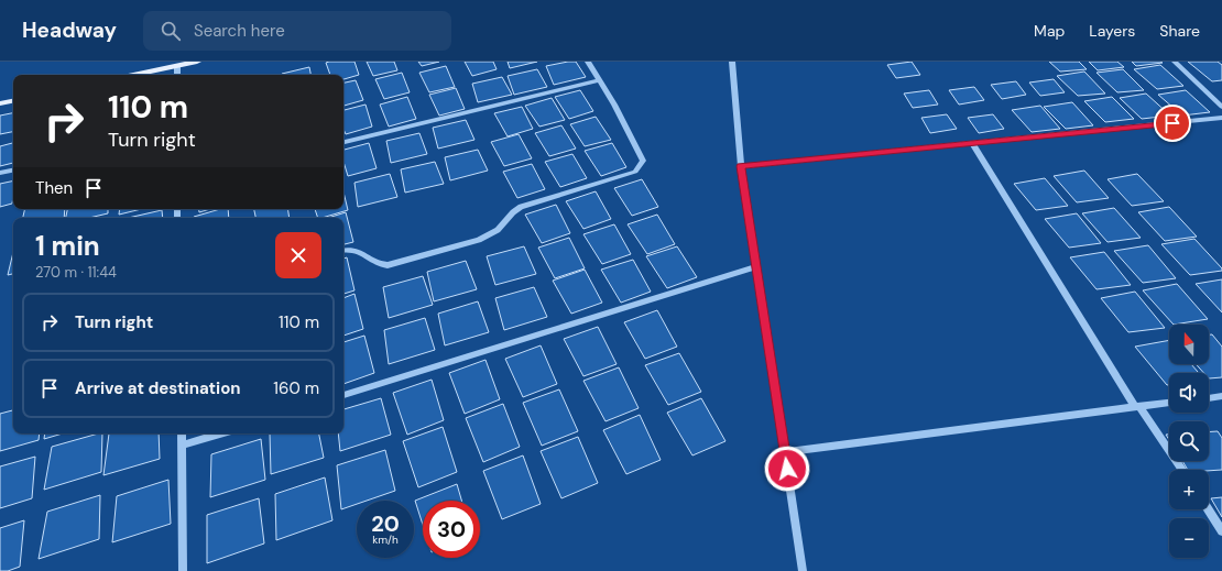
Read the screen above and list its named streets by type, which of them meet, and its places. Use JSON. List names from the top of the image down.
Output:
{
  "north": "top",
  "page": {
    "header": "Headway",
    "search": "Search here",
    "nav": ["Map", "Layers", "Share"],
    "turn": ["110 m", "Turn right"],
    "then": "Then",
    "heading": ["1 min", "270 m · 11:44"],
    "list": [
      {
        "name": "Turn right",
        "value": "110 m"
      },
      {
        "name": "Arrive at destination",
        "value": "160 m"
      }
    ],
    "map_buttons": ["+", "−"],
    "speed": "20 km/h",
    "limit": "30"
  }
}
